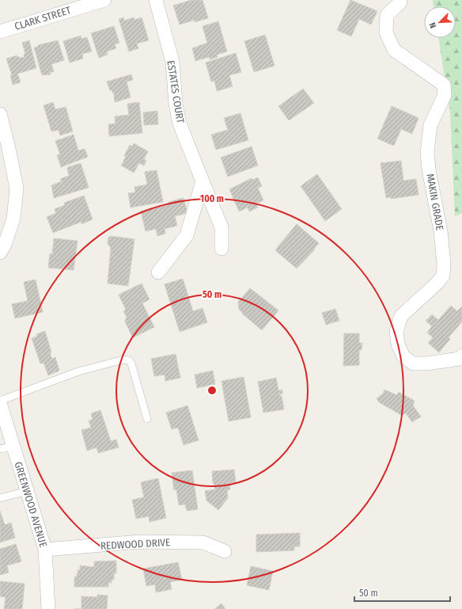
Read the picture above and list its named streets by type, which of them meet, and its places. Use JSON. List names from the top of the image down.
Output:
{
  "streets": {
    "street": [
      "CLARK STREET",
      "ESTATES COURT",
      "MAKIN GRADE",
      "GREENWOOD AVENUE",
      "REDWOOD DRIVE"
    ]
  },
  "crossings": [
    ["GREENWOOD AVENUE", "REDWOOD DRIVE"]
  ],
  "scale_bar": "50 m",
  "north": "bottom left",
  "rings": ["100 m", "50 m"]
}
